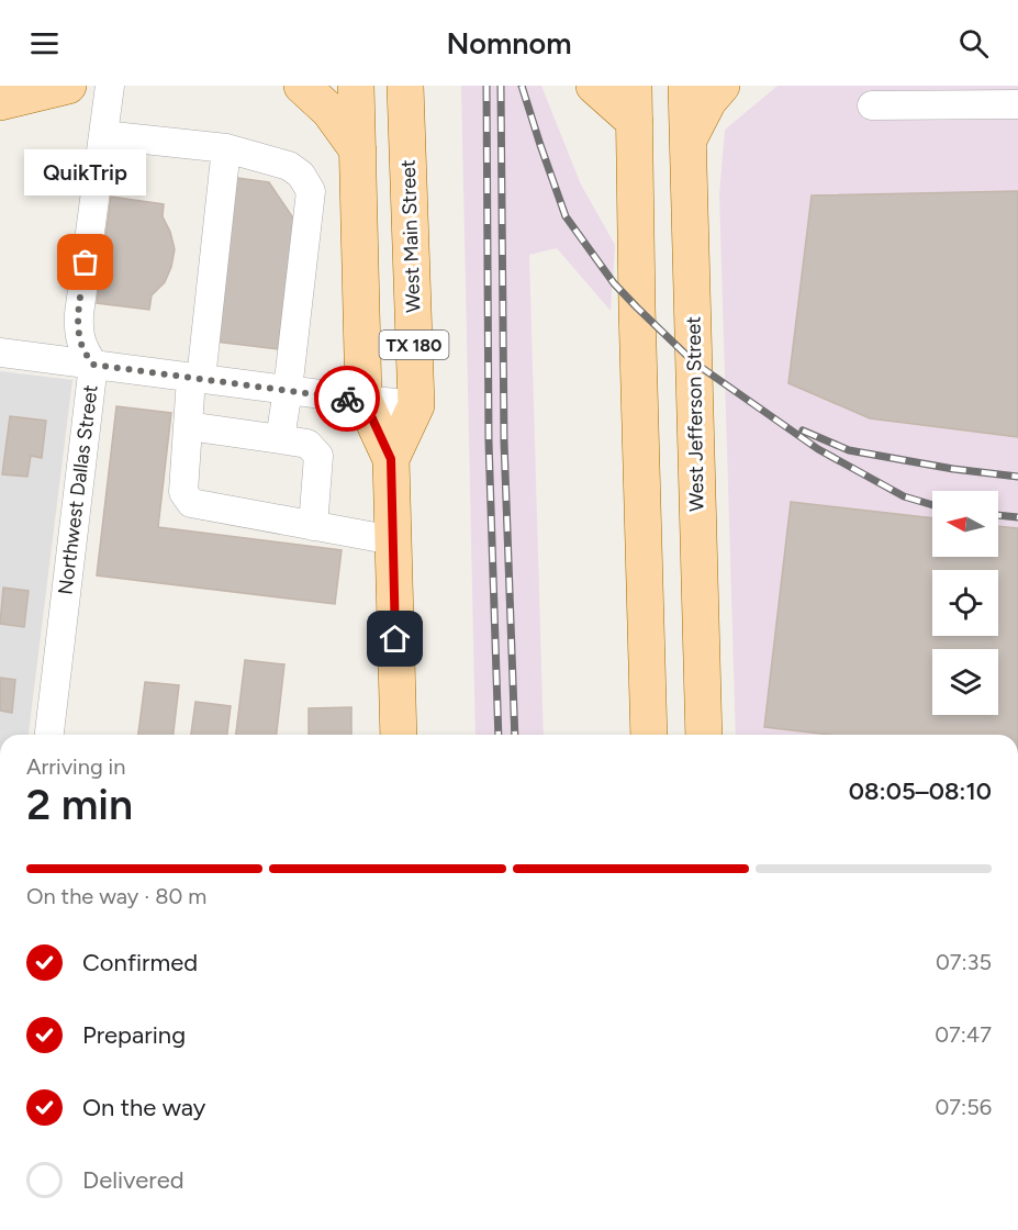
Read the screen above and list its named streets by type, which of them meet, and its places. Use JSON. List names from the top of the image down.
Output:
{
  "streets": {
    "main road": ["West Main Street", "TX 180", "West Jefferson Street"],
    "street": ["Northwest Dallas Street"]
  },
  "places": ["QuikTrip"],
  "north": "left",
  "page": {
    "header": "Nomnom",
    "bubble": "QuikTrip",
    "heading": ["2 min", "Arriving in", "08:05–08:10"],
    "bar": "On the way · 80 m",
    "list": [
      ["Confirmed", "07:35"],
      ["Preparing", "07:47"],
      ["On the way", "07:56"],
      "Delivered"
    ]
  }
}
